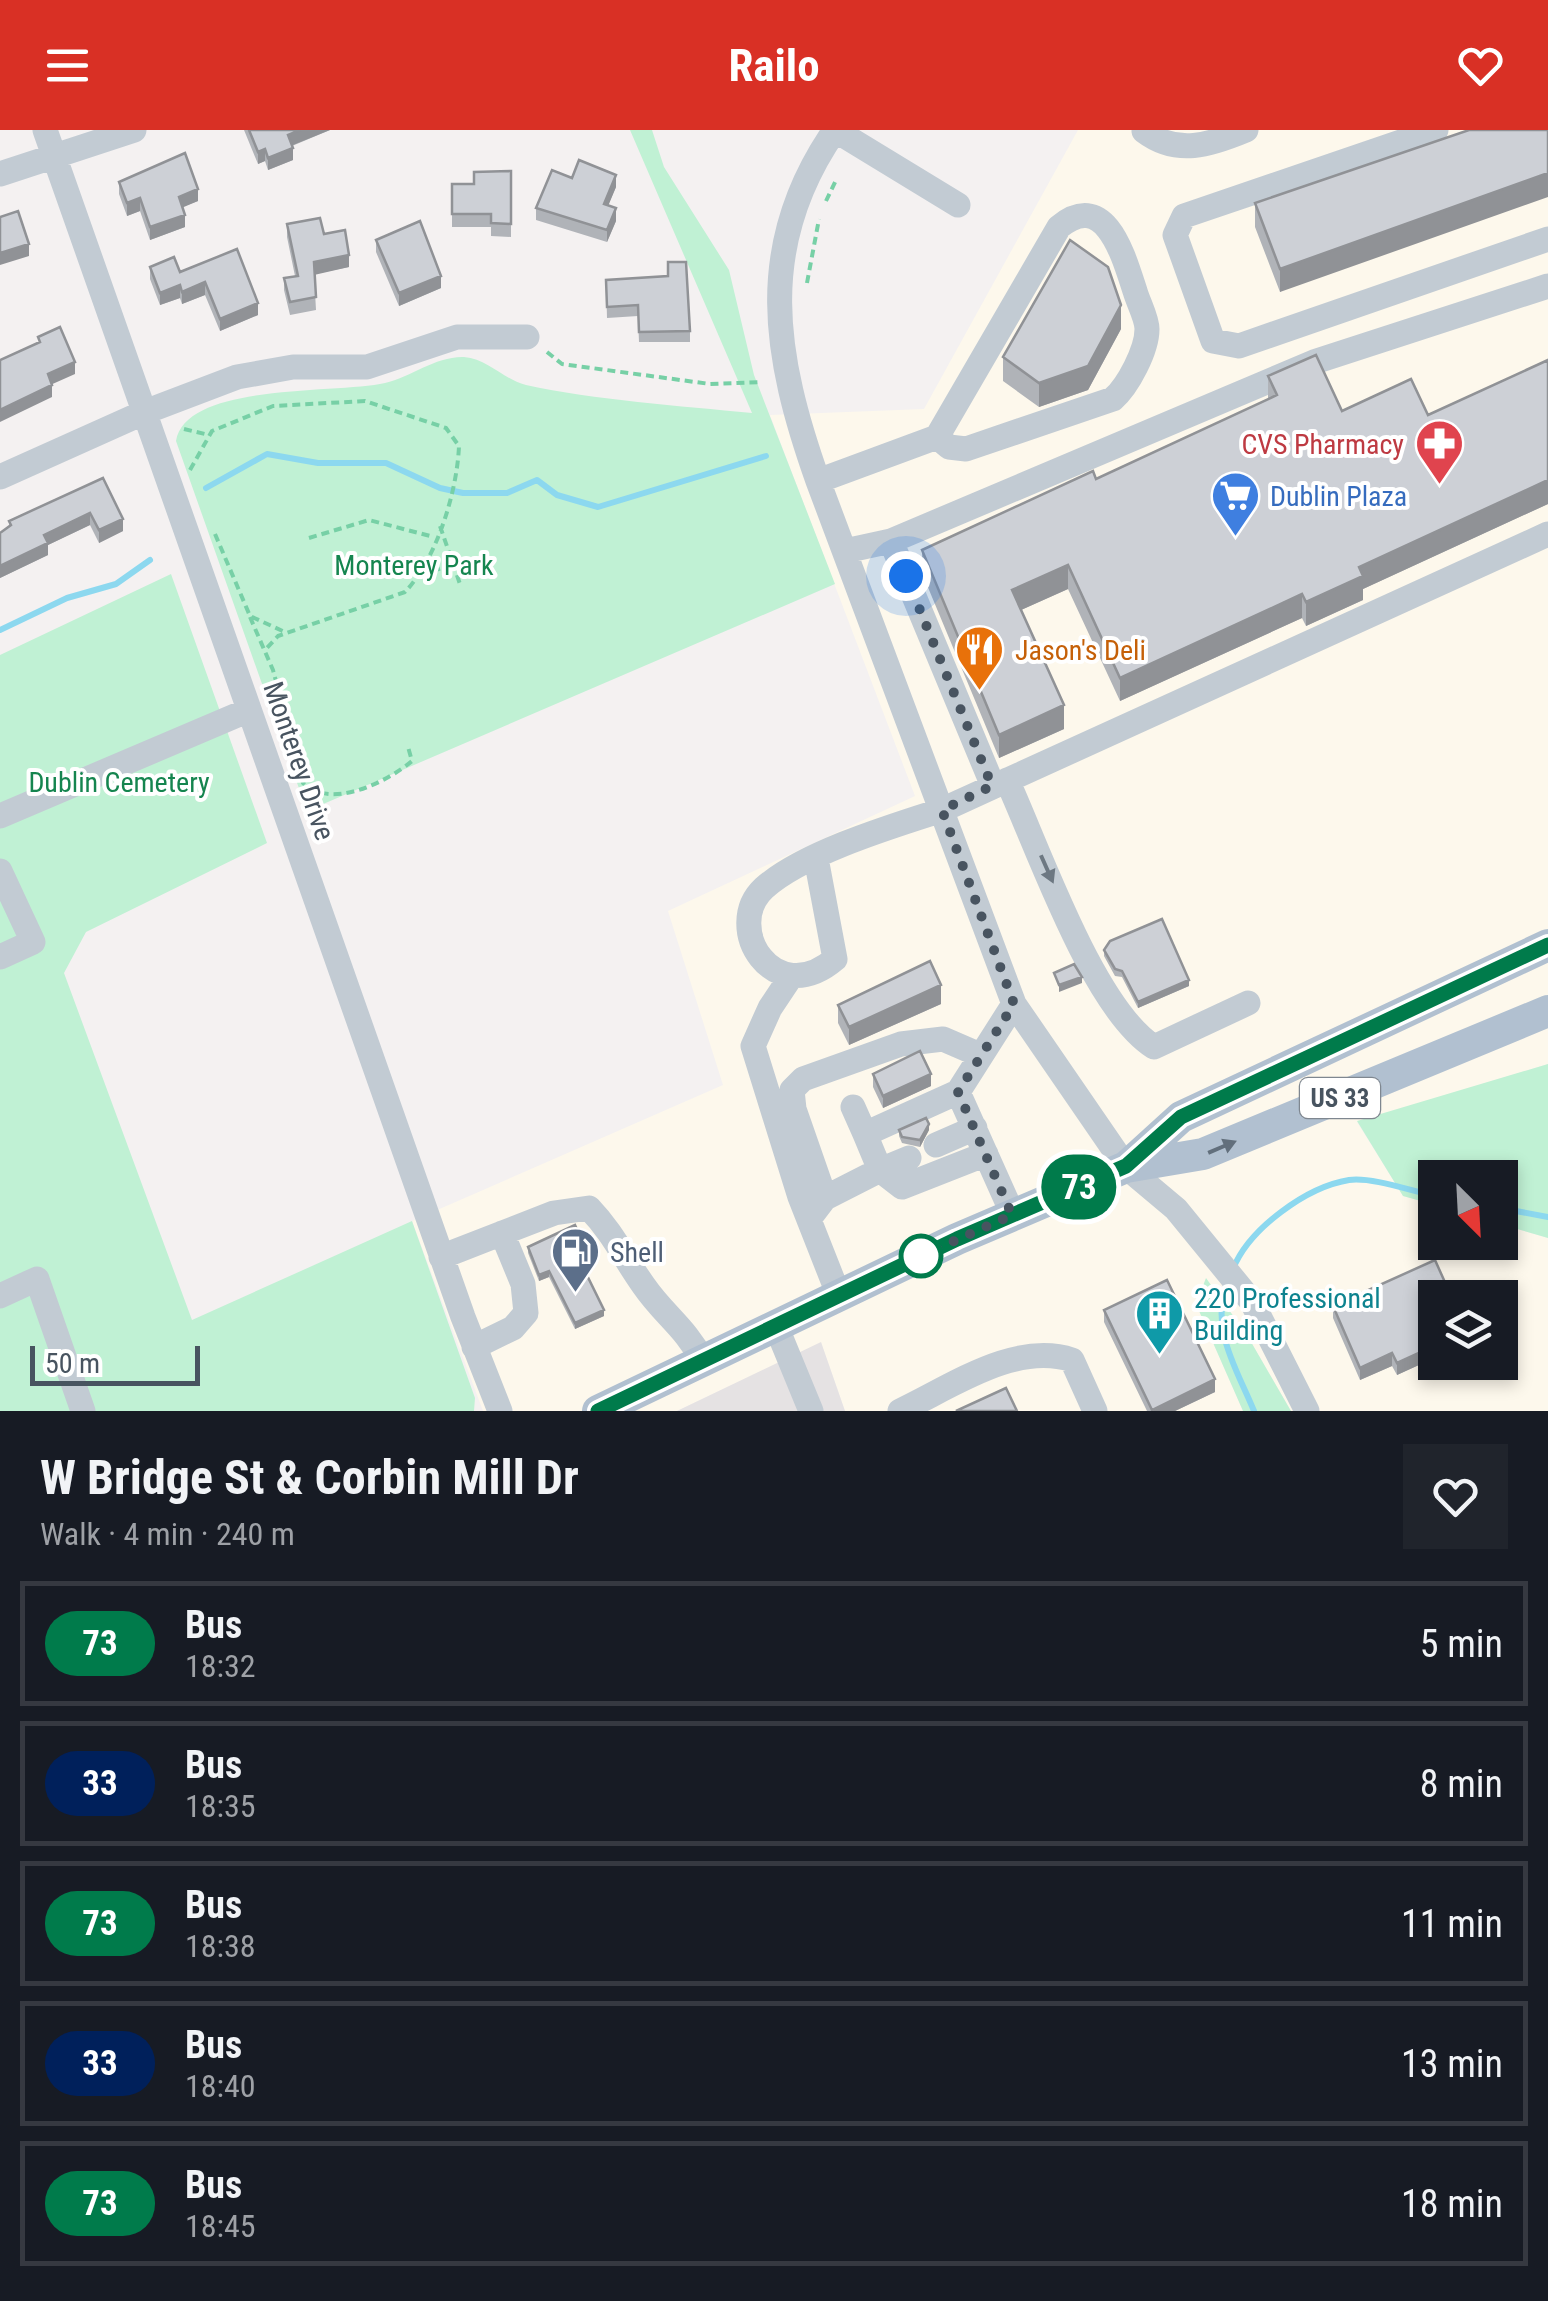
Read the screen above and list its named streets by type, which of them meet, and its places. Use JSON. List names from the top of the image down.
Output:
{
  "streets": {
    "main road": ["US 33"],
    "street": ["Monterey Drive"]
  },
  "parks": ["Monterey Park", "Dublin Cemetery"],
  "places": {
    "pharmacy": ["CVS Pharmacy"],
    "supermarket": ["Dublin Plaza"],
    "restaurant": ["Jason's Deli"],
    "fuel station": ["Shell"],
    "building": ["220 Professional Building"]
  },
  "lines": ["bus line 73"],
  "scale_bar": "50 m",
  "north": "bottom right",
  "page": {
    "header": "Railo",
    "on_map": "73",
    "scale": "50 m",
    "heading": ["W Bridge St & Corbin Mill Dr", "Walk · 4 min · 240 m"],
    "list": [
      {
        "mark": "73",
        "name": "Bus",
        "note": "18:32",
        "value": "5 min"
      },
      {
        "mark": "33",
        "name": "Bus",
        "note": "18:35",
        "value": "8 min"
      },
      {
        "mark": "73",
        "name": "Bus",
        "note": "18:38",
        "value": "11 min"
      },
      {
        "mark": "33",
        "name": "Bus",
        "note": "18:40",
        "value": "13 min"
      },
      {
        "mark": "73",
        "name": "Bus",
        "note": "18:45",
        "value": "18 min"
      }
    ]
  }
}
